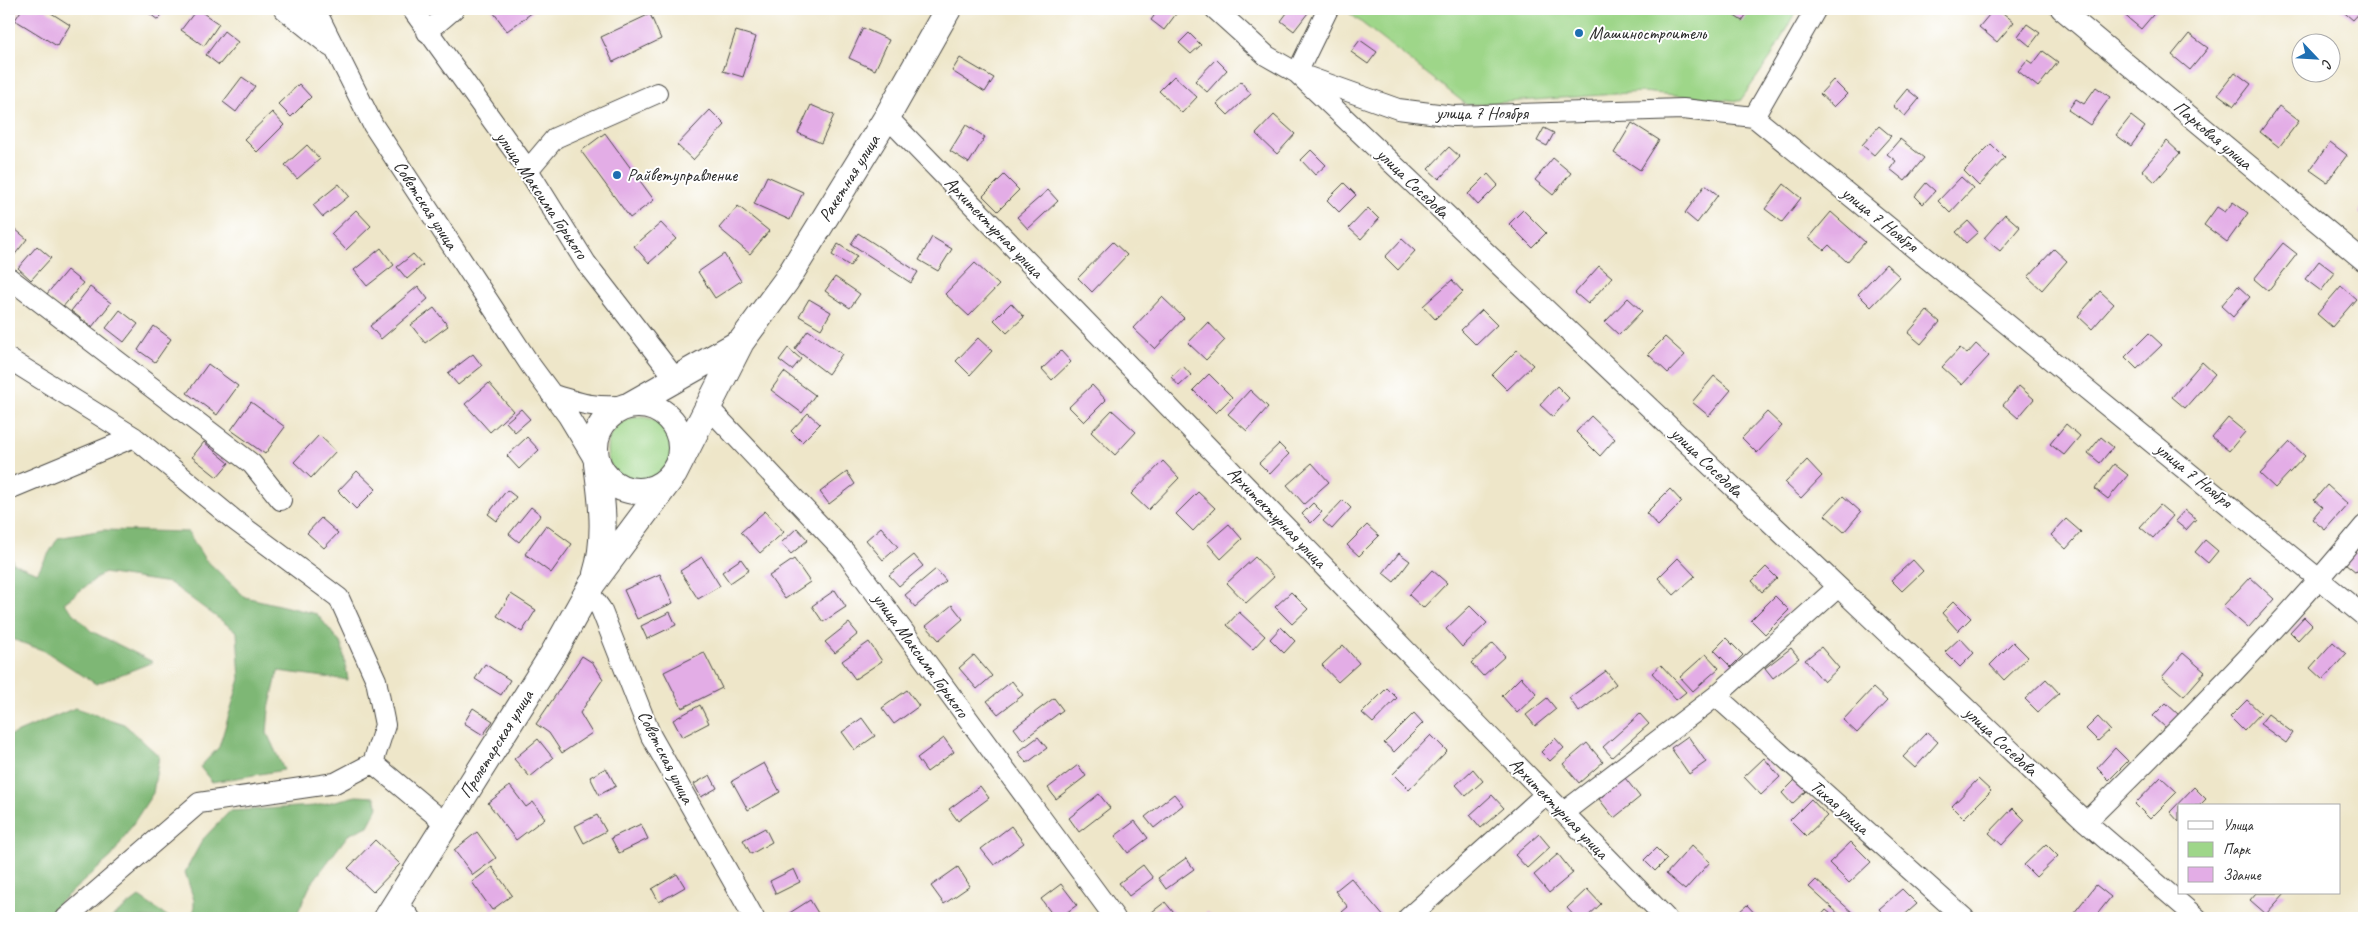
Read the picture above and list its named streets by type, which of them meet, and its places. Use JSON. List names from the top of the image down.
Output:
{
  "streets": {
    "main road": ["Ракетная улица", "Пролетарская улица"],
    "street": [
      "улица 7 Ноября",
      "Парковая улица",
      "улица Соседова",
      "улица Максима Горького",
      "Советская улица",
      "Архитектурная улица",
      "Тихая улица"
    ]
  },
  "crossings": [
    ["улица 7 Ноября", "улица Соседова"],
    ["Ракетная улица", "улица Максима Горького"],
    ["Ракетная улица", "Советская улица"],
    ["Ракетная улица", "Архитектурная улица"],
    ["Ракетная улица", "Пролетарская улица"],
    ["Советская улица", "Пролетарская улица"]
  ],
  "places": ["Машиностроитель", "Райветуправление"],
  "legend": ["Улица", "Парк", "Здание"],
  "north": "bottom right"
}
